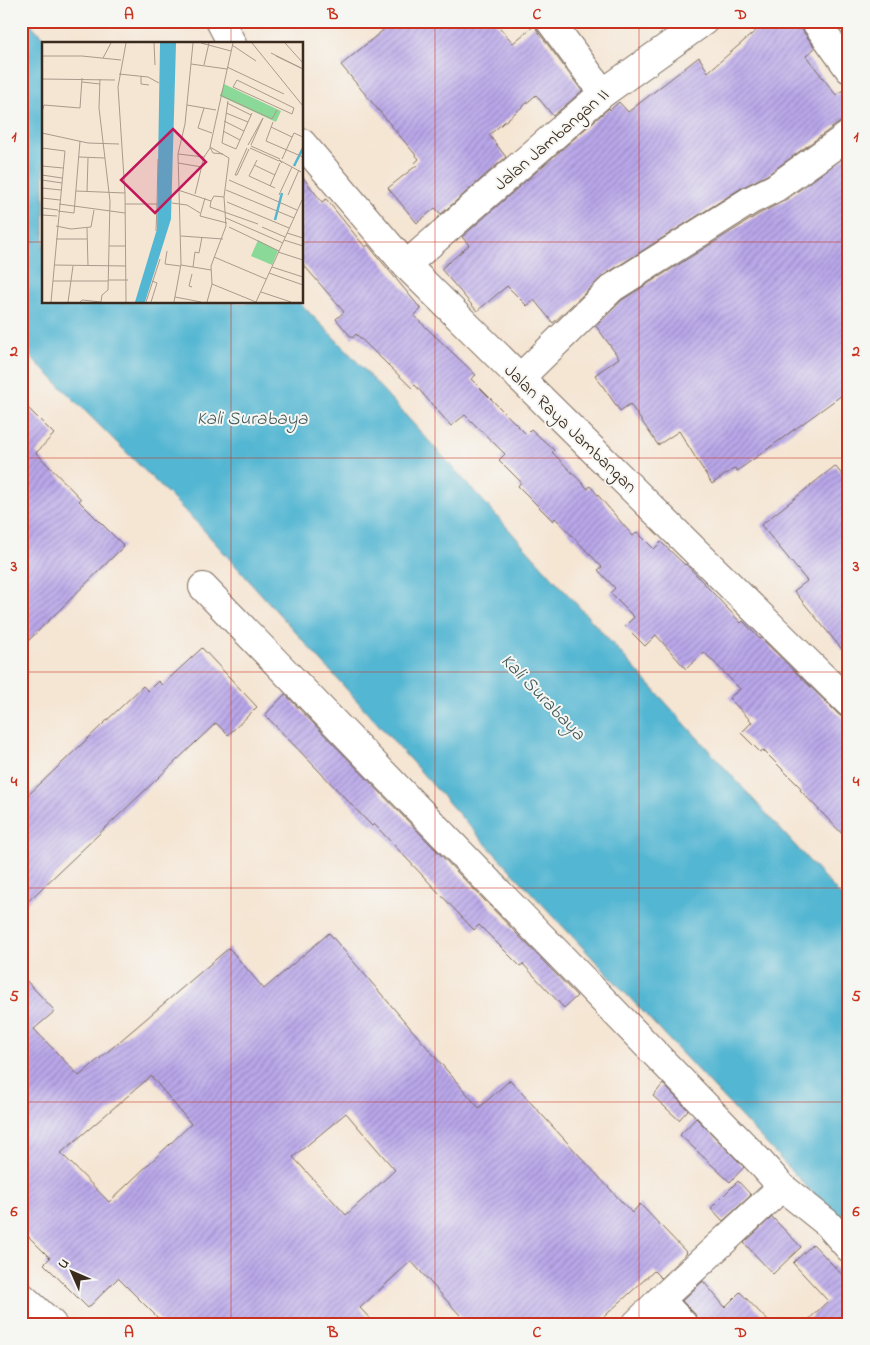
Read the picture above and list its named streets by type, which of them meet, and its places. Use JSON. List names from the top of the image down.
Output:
{
  "streets": {
    "street": ["Jalan Jambangan II", "Jalan Raya Jambangan"]
  },
  "crossings": [
    ["Jalan Jambangan II", "Jalan Raya Jambangan"]
  ],
  "water": ["Kali Surabaya"],
  "north": "top left",
  "grid": {
    "columns": [
      "A",
      "B",
      "C",
      "D"
    ],
    "rows": [
      "1",
      "2",
      "3",
      "4",
      "5",
      "6"
    ]
  }
}
